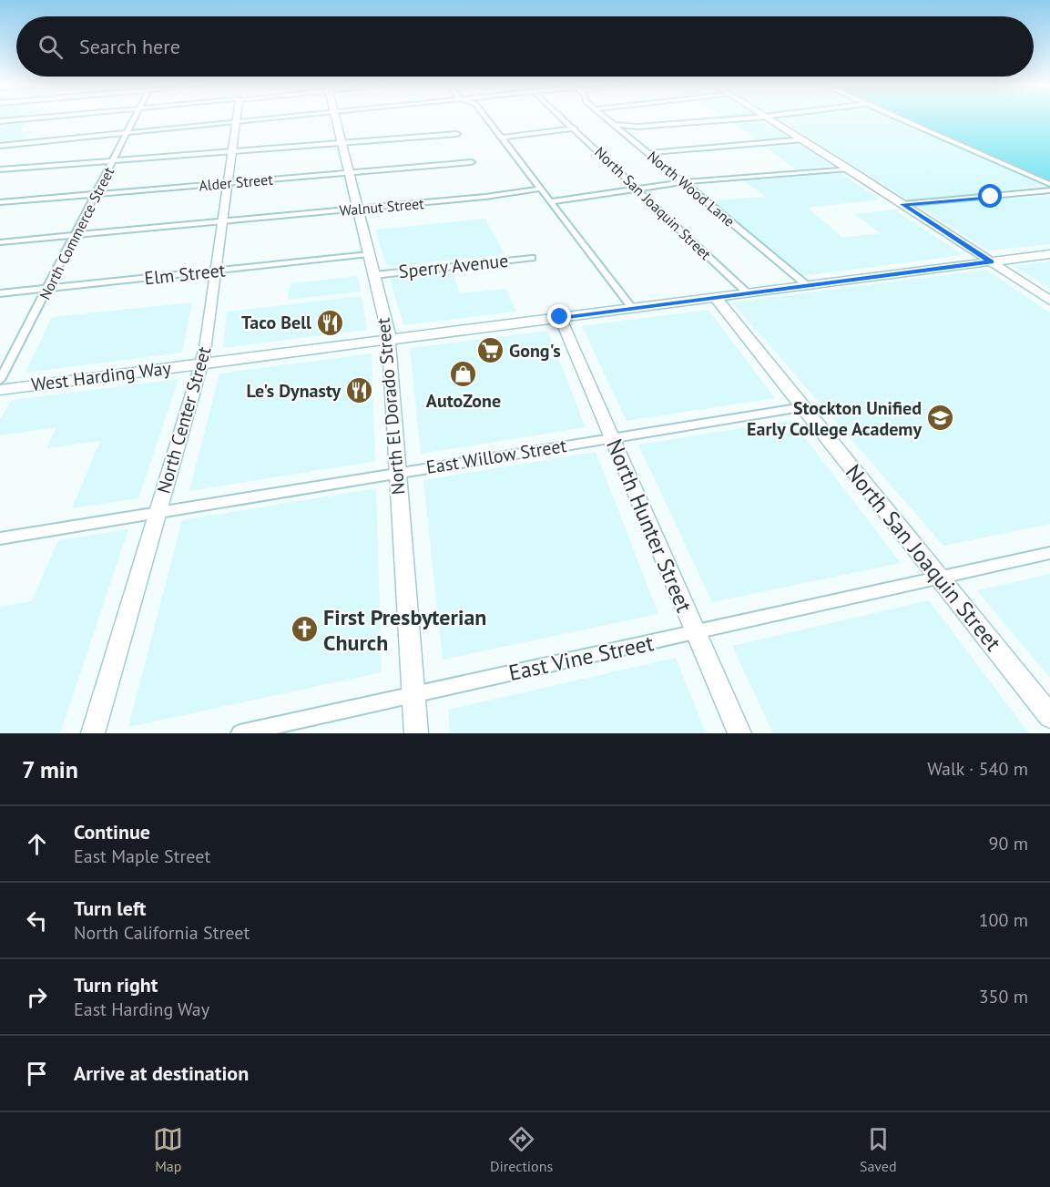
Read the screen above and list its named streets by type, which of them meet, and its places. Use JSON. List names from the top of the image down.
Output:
{
  "streets": {
    "street": [
      "Alder Street",
      "North Wood Lane",
      "North San Joaquin Street",
      "Walnut Street",
      "North Commerce Street",
      "Sperry Avenue",
      "Elm Street",
      "West Harding Way",
      "North El Dorado Street",
      "North Center Street",
      "East Willow Street",
      "North Hunter Street",
      "East Vine Street"
    ]
  },
  "crossings": [
    ["Alder Street", "North Commerce Street"],
    ["Alder Street", "North El Dorado Street"],
    ["Alder Street", "North Center Street"],
    ["North Wood Lane", "West Harding Way"],
    ["North San Joaquin Street", "West Harding Way"],
    ["North San Joaquin Street", "East Willow Street"],
    ["North San Joaquin Street", "East Vine Street"],
    ["Walnut Street", "North Commerce Street"],
    ["Walnut Street", "North El Dorado Street"],
    ["Walnut Street", "North Center Street"],
    ["North Commerce Street", "Elm Street"],
    ["Sperry Avenue", "North El Dorado Street"],
    ["Elm Street", "North El Dorado Street"],
    ["Elm Street", "North Center Street"],
    ["West Harding Way", "North El Dorado Street"],
    ["West Harding Way", "North Center Street"],
    ["West Harding Way", "North Hunter Street"],
    ["North El Dorado Street", "East Willow Street"],
    ["North El Dorado Street", "East Vine Street"],
    ["North Center Street", "East Willow Street"],
    ["East Willow Street", "North Hunter Street"],
    ["North Hunter Street", "East Vine Street"]
  ],
  "places": {
    "restaurant": ["Taco Bell", "Le's Dynasty"],
    "supermarket": ["Gong's"],
    "shop": ["AutoZone"],
    "school or university": ["Stockton Unified Early College Academy"],
    "church": ["First Presbyterian Church"]
  },
  "page": {
    "search": "Search here",
    "heading": ["7 min", "Walk · 540 m"],
    "list": [
      ["Continue", "East Maple Street", "90 m"],
      ["Turn left", "North California Street", "100 m"],
      ["Turn right", "East Harding Way", "350 m"],
      "Arrive at destination"
    ],
    "nav": ["Map", "Directions", "Saved"]
  }
}
